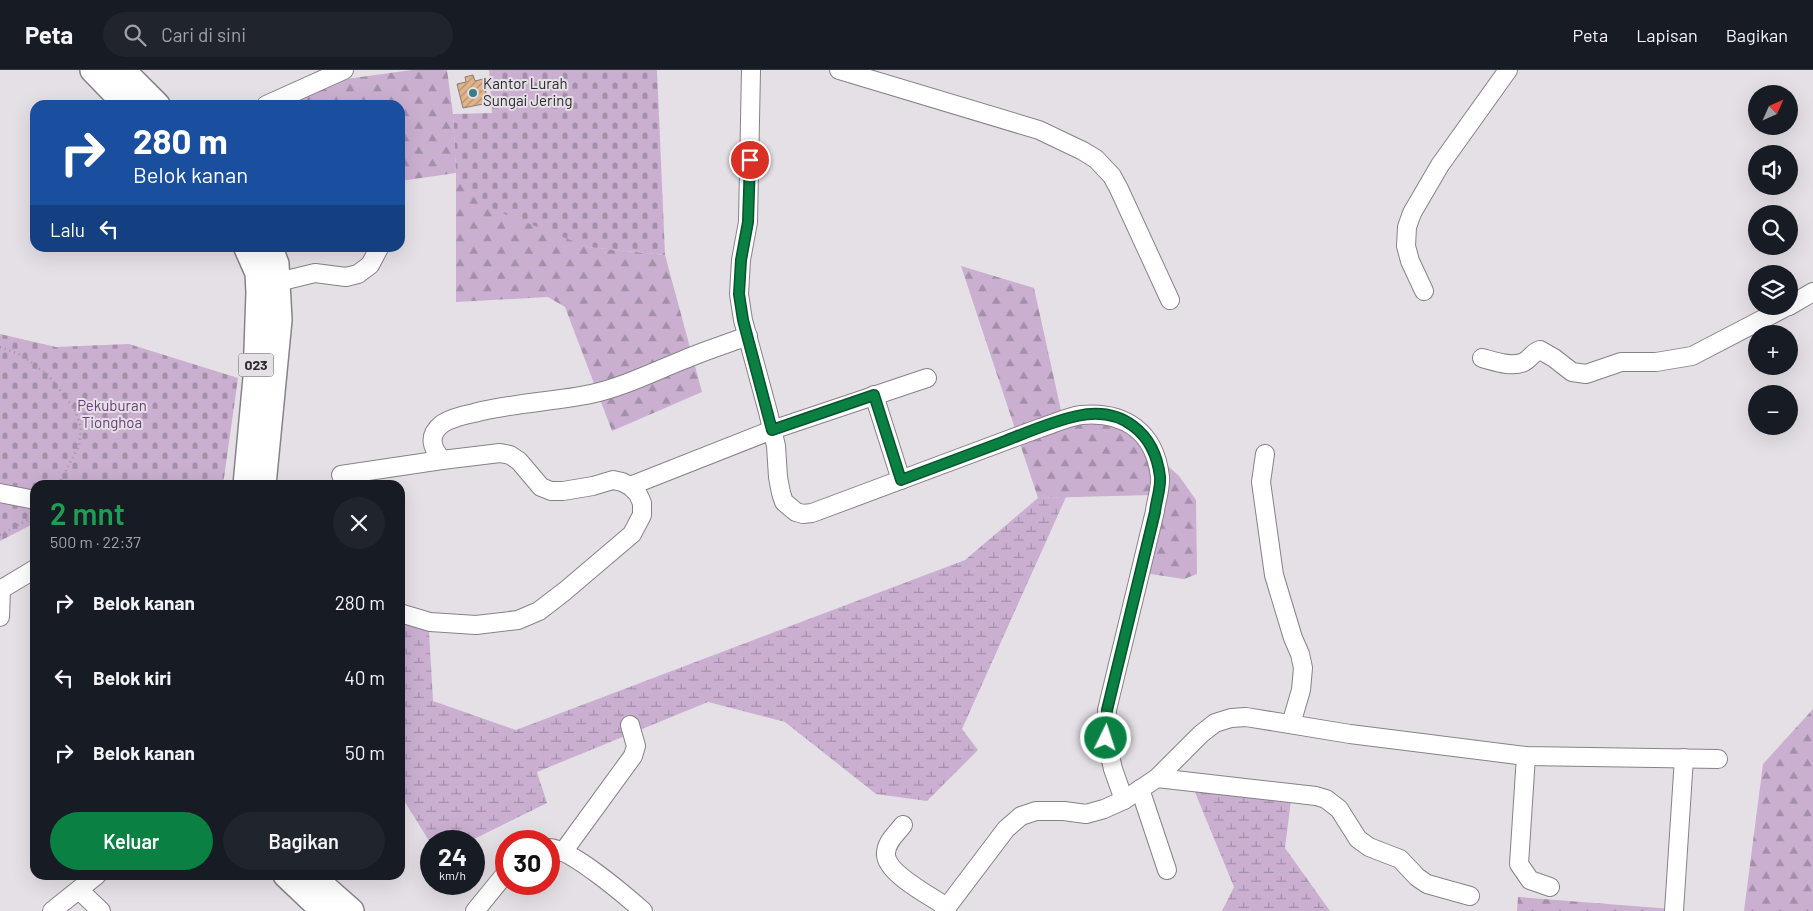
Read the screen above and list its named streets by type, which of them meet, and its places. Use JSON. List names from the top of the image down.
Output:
{
  "streets": {
    "highway": ["023"]
  },
  "parks": ["Pekuburan Tionghoa"],
  "places": ["Kantor Lurah Sungai Jering"],
  "north": "top right",
  "page": {
    "header": "Peta",
    "search": "Cari di sini",
    "nav": ["Peta", "Lapisan", "Bagikan"],
    "map_buttons": ["+", "−"],
    "turn": ["280 m", "Belok kanan"],
    "then": "Lalu",
    "heading": ["2 mnt", "500 m · 22:37"],
    "list": [
      {
        "name": "Belok kanan",
        "value": "280 m"
      },
      {
        "name": "Belok kiri",
        "value": "40 m"
      },
      {
        "name": "Belok kanan",
        "value": "50 m"
      }
    ],
    "buttons": ["Keluar", "Bagikan"],
    "speed": "24 km/h",
    "limit": "30"
  }
}
